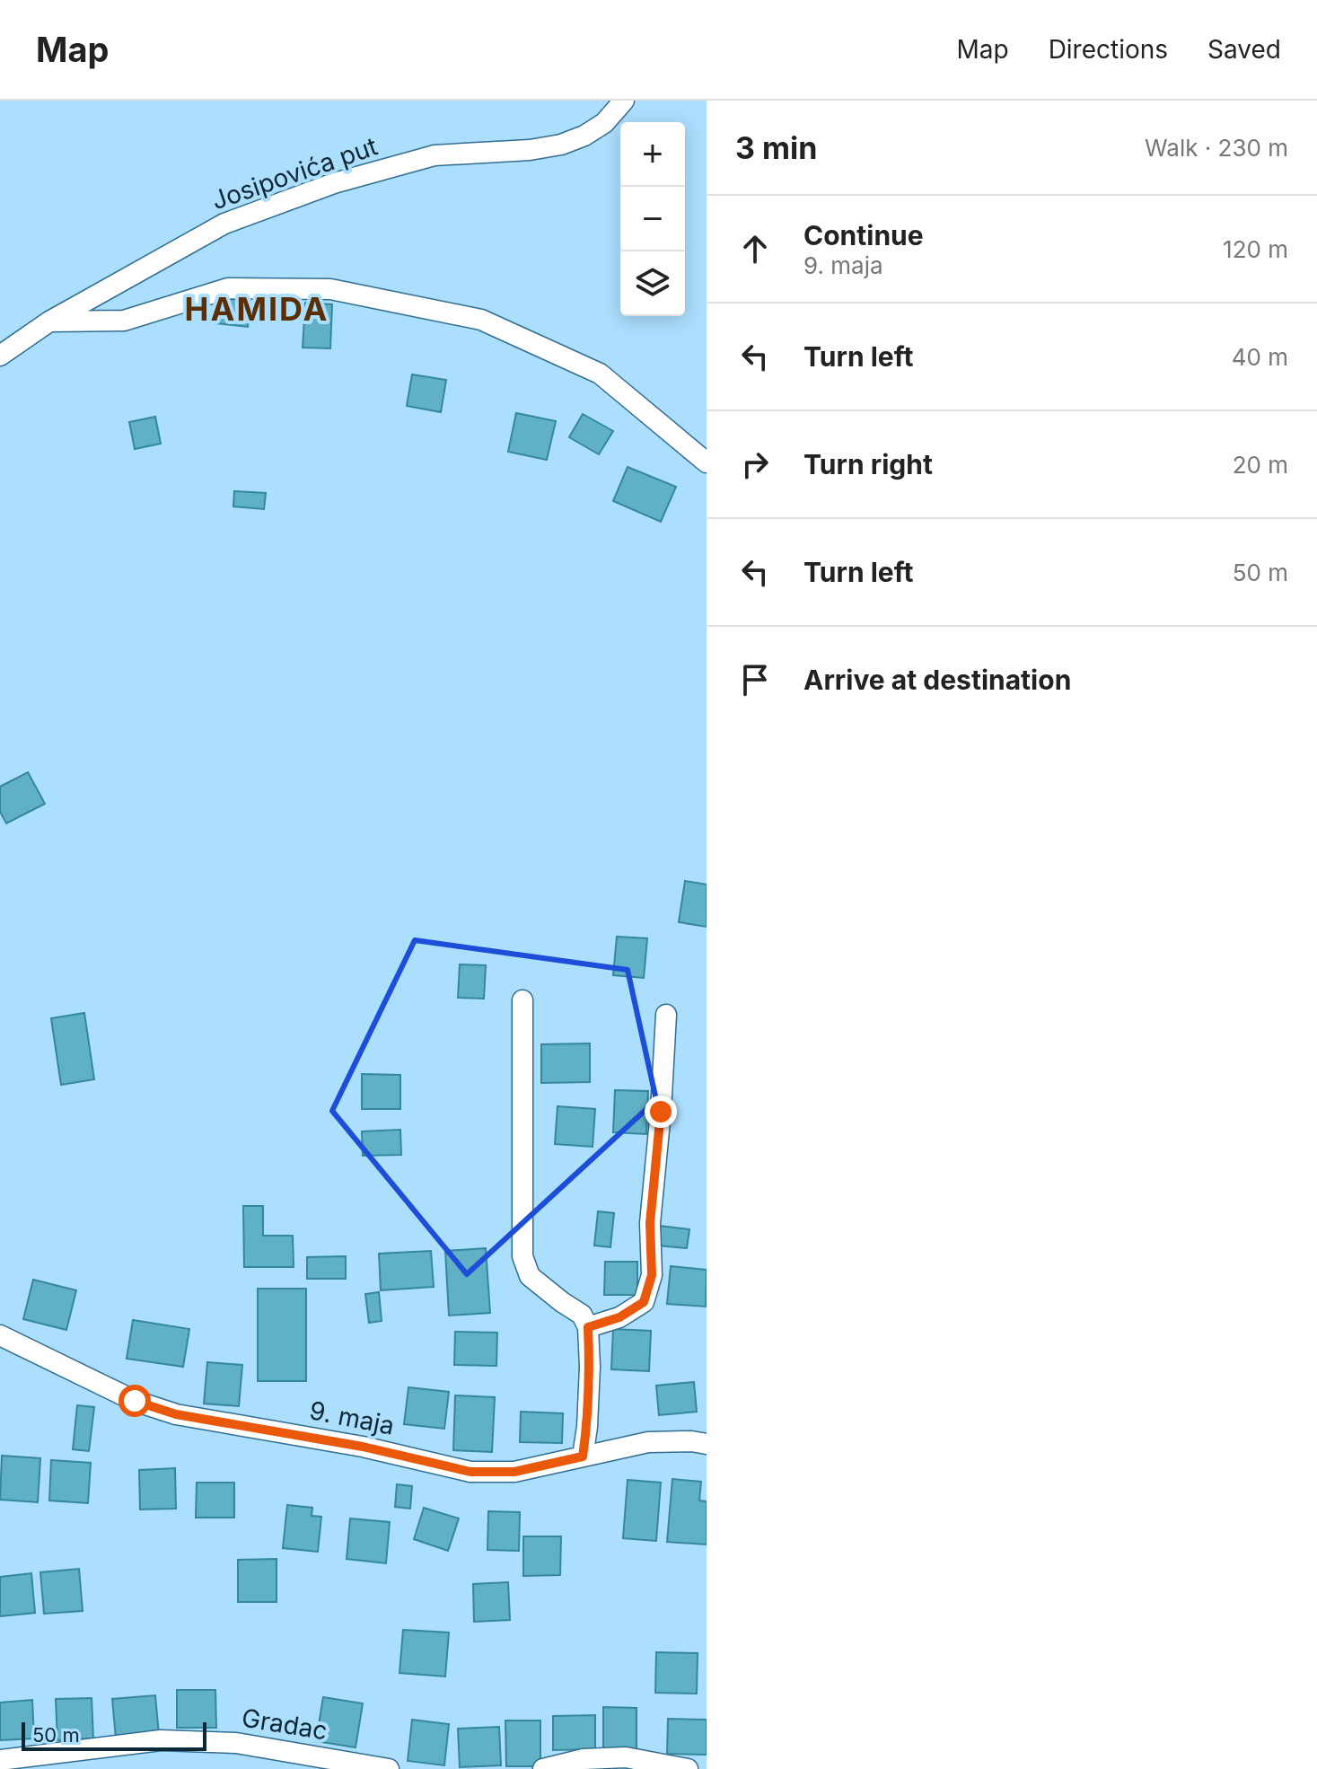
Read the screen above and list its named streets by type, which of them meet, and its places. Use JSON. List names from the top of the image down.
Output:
{
  "streets": {
    "street": ["Josipovića put", "9. maja", "Gradac"]
  },
  "districts": ["HAMIDA"],
  "scale_bar": "50 m",
  "page": {
    "header": "Map",
    "nav": ["Map", "Directions", "Saved"],
    "heading": ["3 min", "Walk · 230 m"],
    "map_buttons": ["+", "−"],
    "list": [
      ["Continue", "9. maja", "120 m"],
      ["Turn left", "40 m"],
      ["Turn right", "20 m"],
      ["Turn left", "50 m"],
      "Arrive at destination"
    ],
    "scale": "50 m"
  }
}
